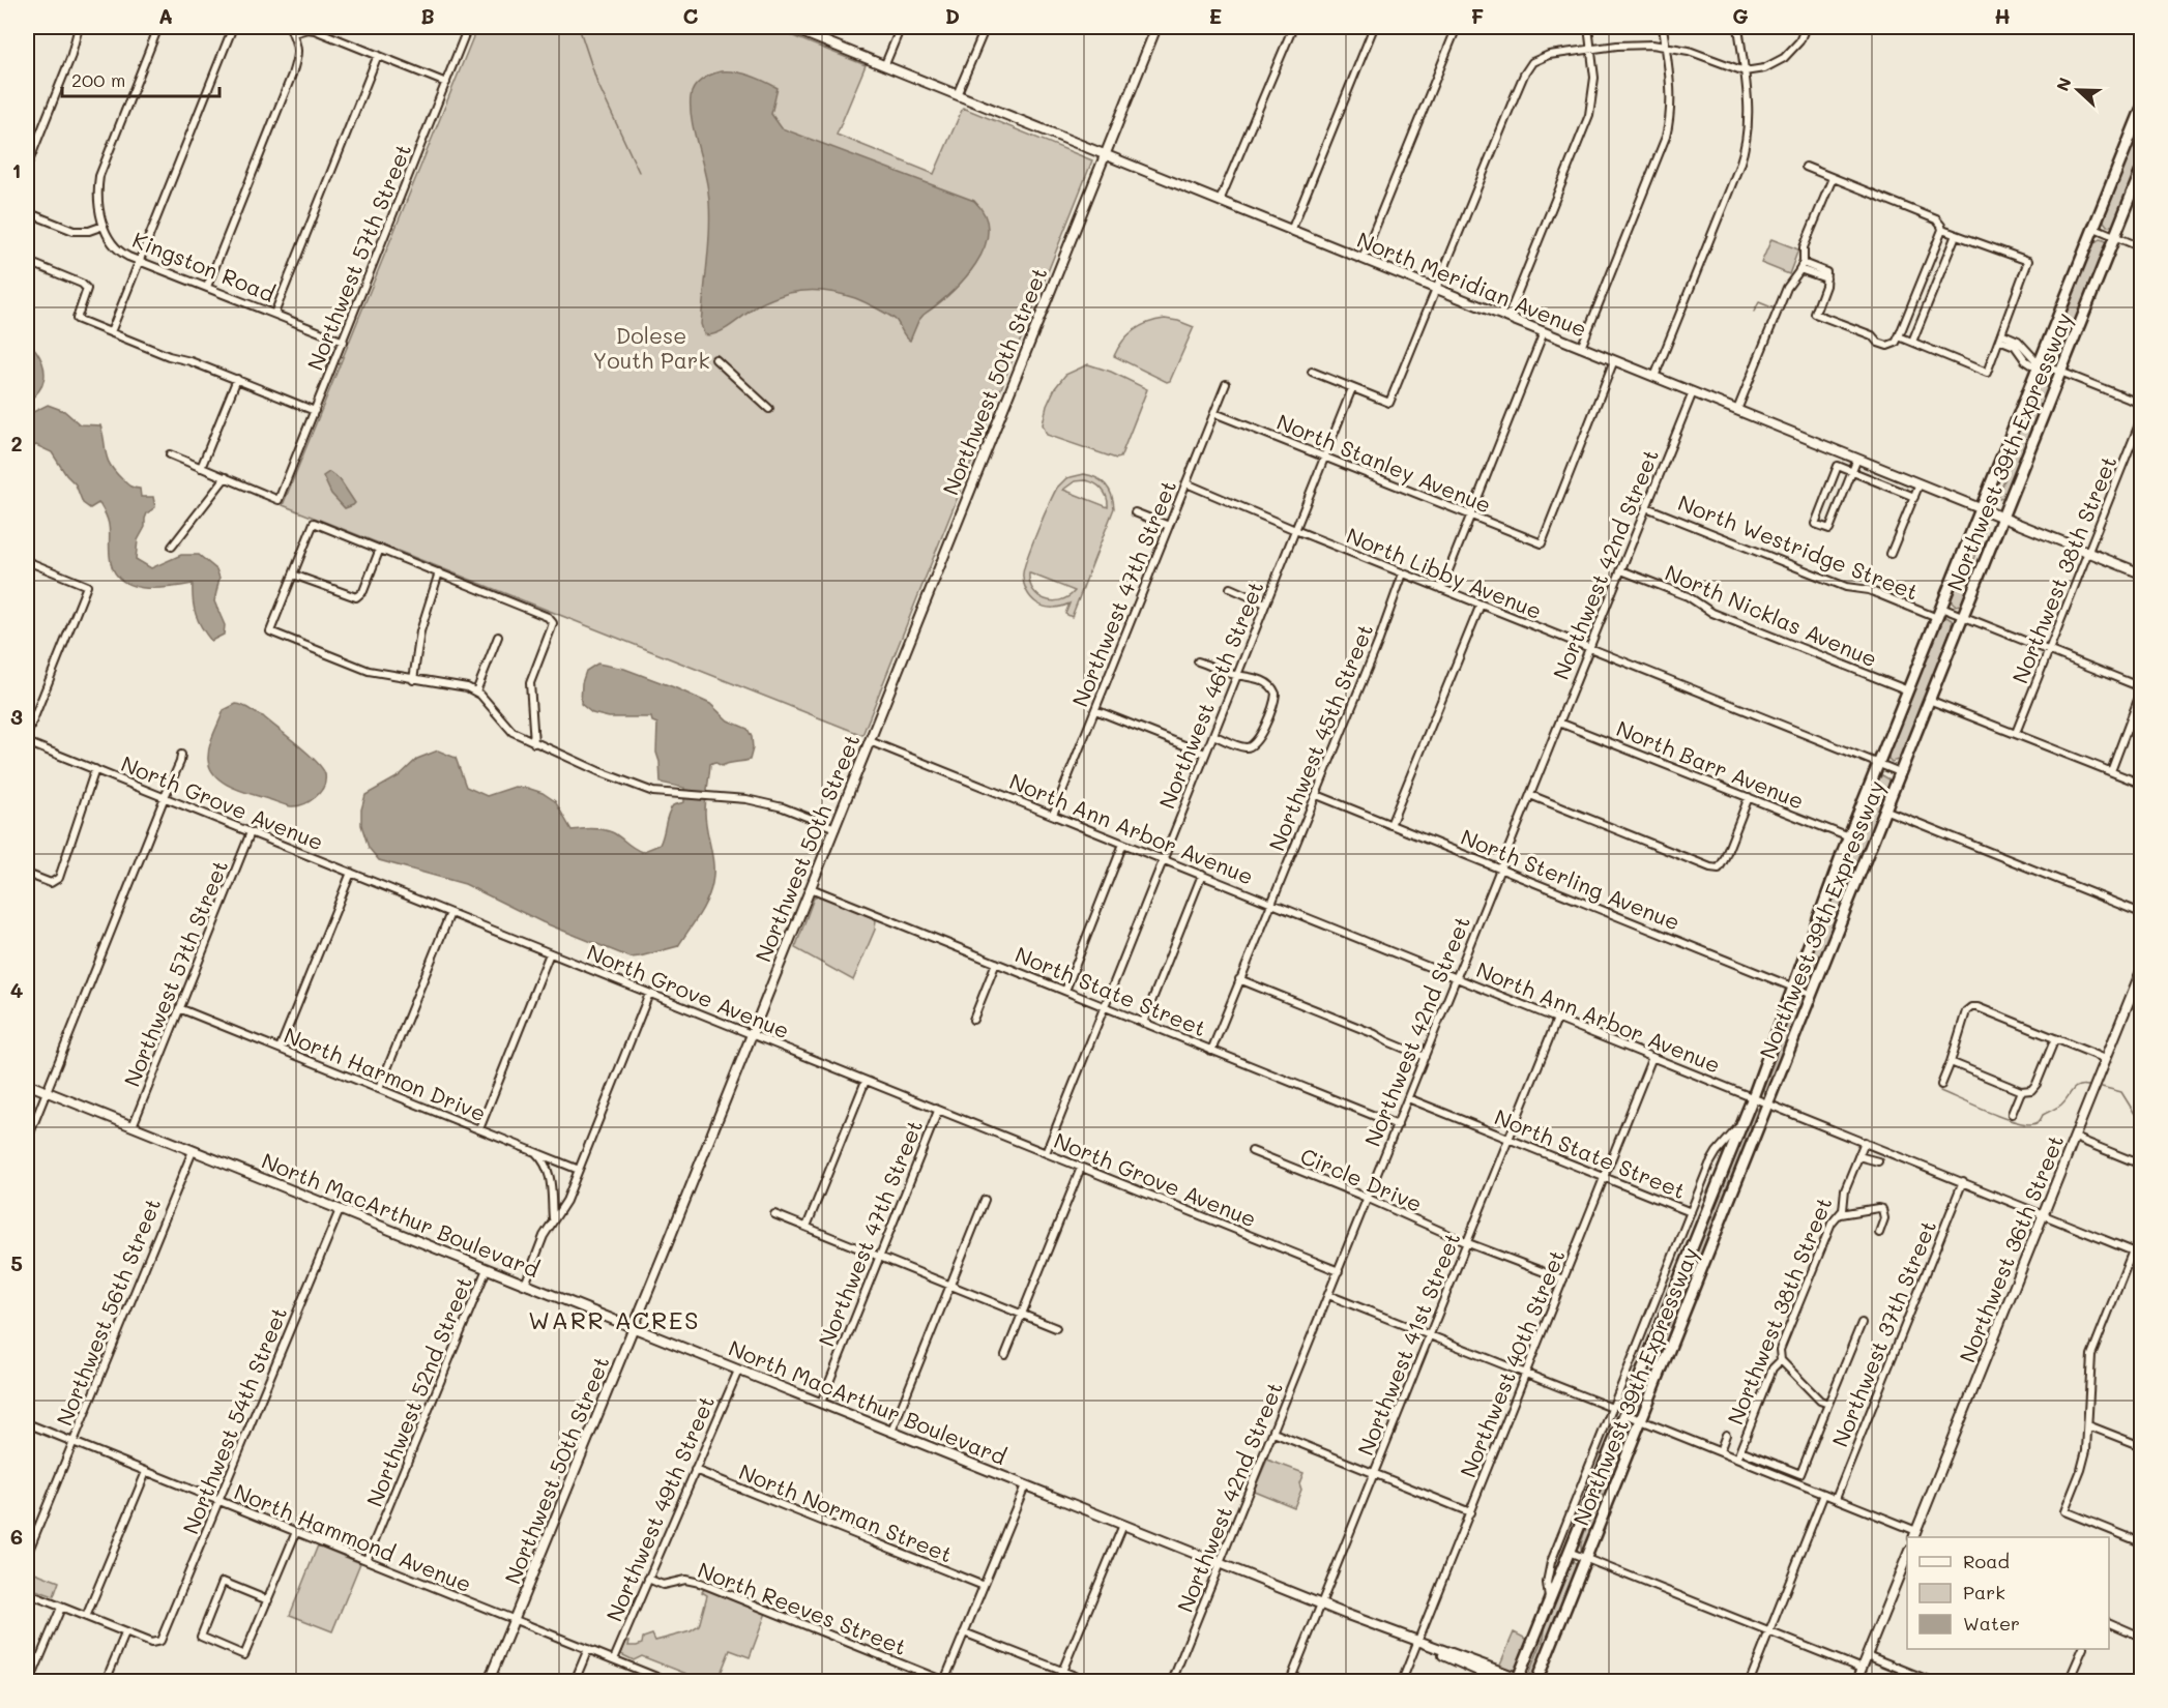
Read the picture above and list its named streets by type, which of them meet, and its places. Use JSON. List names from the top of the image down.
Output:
{
  "streets": {
    "highway": ["Northwest 39th Expressway"],
    "main road": [
      "North Meridian Avenue",
      "Northwest 50th Street",
      "North MacArthur Boulevard",
      "Northwest 36th Street"
    ],
    "street": [
      "Northwest 57th Street",
      "Kingston Road",
      "North Stanley Avenue",
      "North Westridge Street",
      "Northwest 42nd Street",
      "Northwest 38th Street",
      "North Libby Avenue",
      "Northwest 47th Street",
      "North Nicklas Avenue",
      "Northwest 46th Street",
      "Northwest 45th Street",
      "North Barr Avenue",
      "North Grove Avenue",
      "North Ann Arbor Avenue",
      "North Sterling Avenue",
      "North State Street",
      "North Harmon Drive",
      "Circle Drive",
      "Northwest 56th Street",
      "Northwest 37th Street",
      "Northwest 41st Street",
      "Northwest 40th Street",
      "Northwest 52nd Street",
      "Northwest 54th Street",
      "Northwest 49th Street",
      "North Norman Street",
      "North Hammond Avenue",
      "North Reeves Street"
    ]
  },
  "crossings": [
    ["Northwest 57th Street", "Kingston Road"],
    ["Northwest 57th Street", "North Grove Avenue"],
    ["Northwest 57th Street", "North Harmon Drive"],
    ["Northwest 57th Street", "North MacArthur Boulevard"],
    ["North Meridian Avenue", "Northwest 50th Street"],
    ["North Meridian Avenue", "Northwest 39th Expressway"],
    ["North Meridian Avenue", "North Stanley Avenue"],
    ["North Meridian Avenue", "Northwest 42nd Street"],
    ["North Meridian Avenue", "Northwest 38th Street"],
    ["Northwest 50th Street", "North Grove Avenue"],
    ["Northwest 50th Street", "North Ann Arbor Avenue"],
    ["Northwest 50th Street", "North State Street"],
    ["Northwest 50th Street", "North MacArthur Boulevard"],
    ["Northwest 50th Street", "North Hammond Avenue"],
    ["Northwest 39th Expressway", "North Westridge Street"],
    ["Northwest 39th Expressway", "North Libby Avenue"],
    ["Northwest 39th Expressway", "North Nicklas Avenue"],
    ["Northwest 39th Expressway", "North Barr Avenue"],
    ["Northwest 39th Expressway", "North Ann Arbor Avenue"],
    ["Northwest 39th Expressway", "North Sterling Avenue"],
    ["Northwest 39th Expressway", "North State Street"],
    ["Northwest 39th Expressway", "North MacArthur Boulevard"],
    ["North Stanley Avenue", "Northwest 47th Street"],
    ["North Stanley Avenue", "Northwest 46th Street"],
    ["North Westridge Street", "Northwest 42nd Street"],
    ["Northwest 42nd Street", "North Libby Avenue"],
    ["Northwest 42nd Street", "North Nicklas Avenue"],
    ["Northwest 42nd Street", "North Barr Avenue"],
    ["Northwest 42nd Street", "North Grove Avenue"],
    ["Northwest 42nd Street", "North Ann Arbor Avenue"],
    ["Northwest 42nd Street", "North Sterling Avenue"],
    ["Northwest 42nd Street", "North State Street"],
    ["Northwest 42nd Street", "Circle Drive"],
    ["Northwest 42nd Street", "North MacArthur Boulevard"],
    ["Northwest 38th Street", "North Ann Arbor Avenue"],
    ["North Libby Avenue", "Northwest 47th Street"],
    ["North Libby Avenue", "Northwest 46th Street"],
    ["North Libby Avenue", "Northwest 45th Street"],
    ["Northwest 47th Street", "North Grove Avenue"],
    ["Northwest 47th Street", "North Ann Arbor Avenue"],
    ["Northwest 47th Street", "North MacArthur Boulevard"],
    ["Northwest 46th Street", "North Grove Avenue"],
    ["Northwest 46th Street", "North Ann Arbor Avenue"],
    ["Northwest 46th Street", "North State Street"],
    ["Northwest 45th Street", "North Ann Arbor Avenue"],
    ["Northwest 45th Street", "North Sterling Avenue"],
    ["Northwest 45th Street", "North State Street"],
    ["North Ann Arbor Avenue", "Northwest 36th Street"],
    ["North Ann Arbor Avenue", "Northwest 37th Street"],
    ["North Ann Arbor Avenue", "Northwest 41st Street"],
    ["North Ann Arbor Avenue", "Northwest 40th Street"],
    ["North State Street", "Northwest 41st Street"],
    ["North State Street", "Northwest 40th Street"],
    ["Circle Drive", "Northwest 41st Street"],
    ["Circle Drive", "Northwest 40th Street"],
    ["North MacArthur Boulevard", "Northwest 56th Street"],
    ["North MacArthur Boulevard", "Northwest 41st Street"],
    ["North MacArthur Boulevard", "Northwest 40th Street"],
    ["North MacArthur Boulevard", "Northwest 52nd Street"],
    ["North MacArthur Boulevard", "Northwest 54th Street"],
    ["North MacArthur Boulevard", "Northwest 49th Street"],
    ["Northwest 56th Street", "North Hammond Avenue"],
    ["Northwest 52nd Street", "North Hammond Avenue"],
    ["Northwest 54th Street", "North Hammond Avenue"],
    ["Northwest 49th Street", "North Norman Street"],
    ["Northwest 49th Street", "North Hammond Avenue"],
    ["Northwest 49th Street", "North Reeves Street"]
  ],
  "districts": ["WARR ACRES"],
  "parks": ["Dolese Youth Park"],
  "legend": ["Road", "Park", "Water"],
  "scale_bar": "200 m",
  "north": "left",
  "grid": {
    "columns": [
      "A",
      "B",
      "C",
      "D",
      "E",
      "F",
      "G",
      "H"
    ],
    "rows": [
      "1",
      "2",
      "3",
      "4",
      "5",
      "6"
    ]
  }
}
